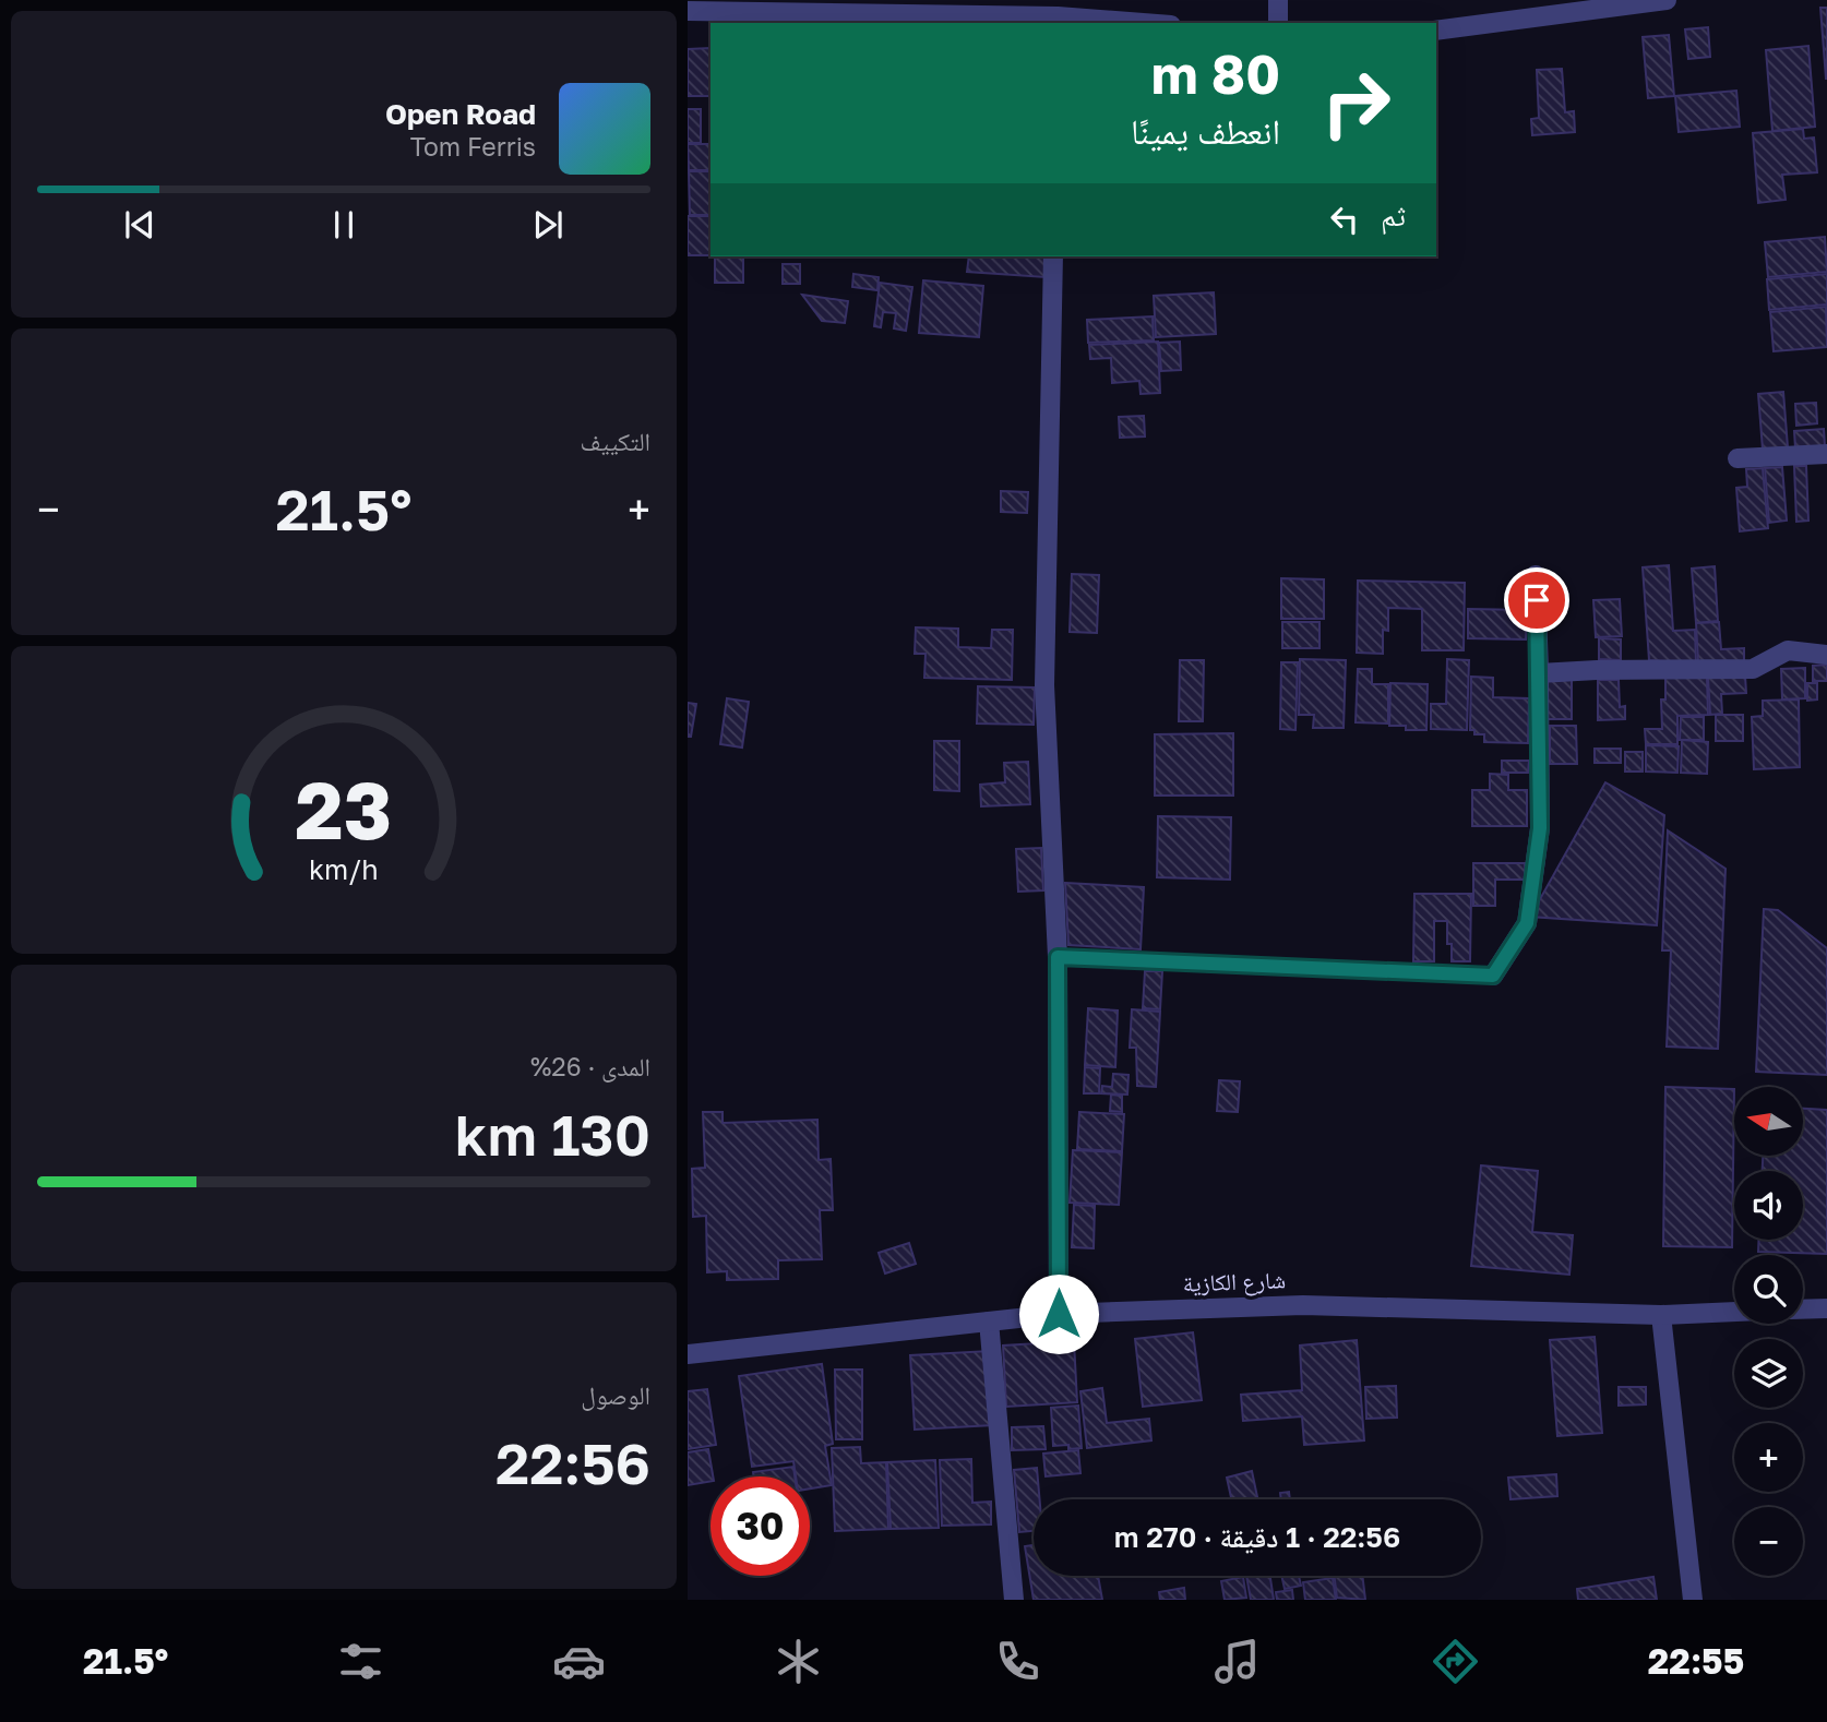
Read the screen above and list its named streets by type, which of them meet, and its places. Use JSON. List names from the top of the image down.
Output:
{
  "streets": {
    "street": ["شارع الكازية"]
  },
  "north": "left",
  "page": {
    "turn": ["80 m", "انعطف يمينًا"],
    "song": ["Open Road", "Tom Ferris"],
    "then": "ثم",
    "tile": [
      "التكييف",
      ["المدى · 26%", "130 km"],
      ["الوصول", "22:56"]
    ],
    "heat": ["−", "21.5°", "+"],
    "map_buttons": ["+", "−"],
    "limit": "30",
    "trip": "22:56 · 1 دقيقة · 270 m",
    "tabs": ["22:55", "21.5°"],
    "gauge": ["23", "km/h"]
  }
}
